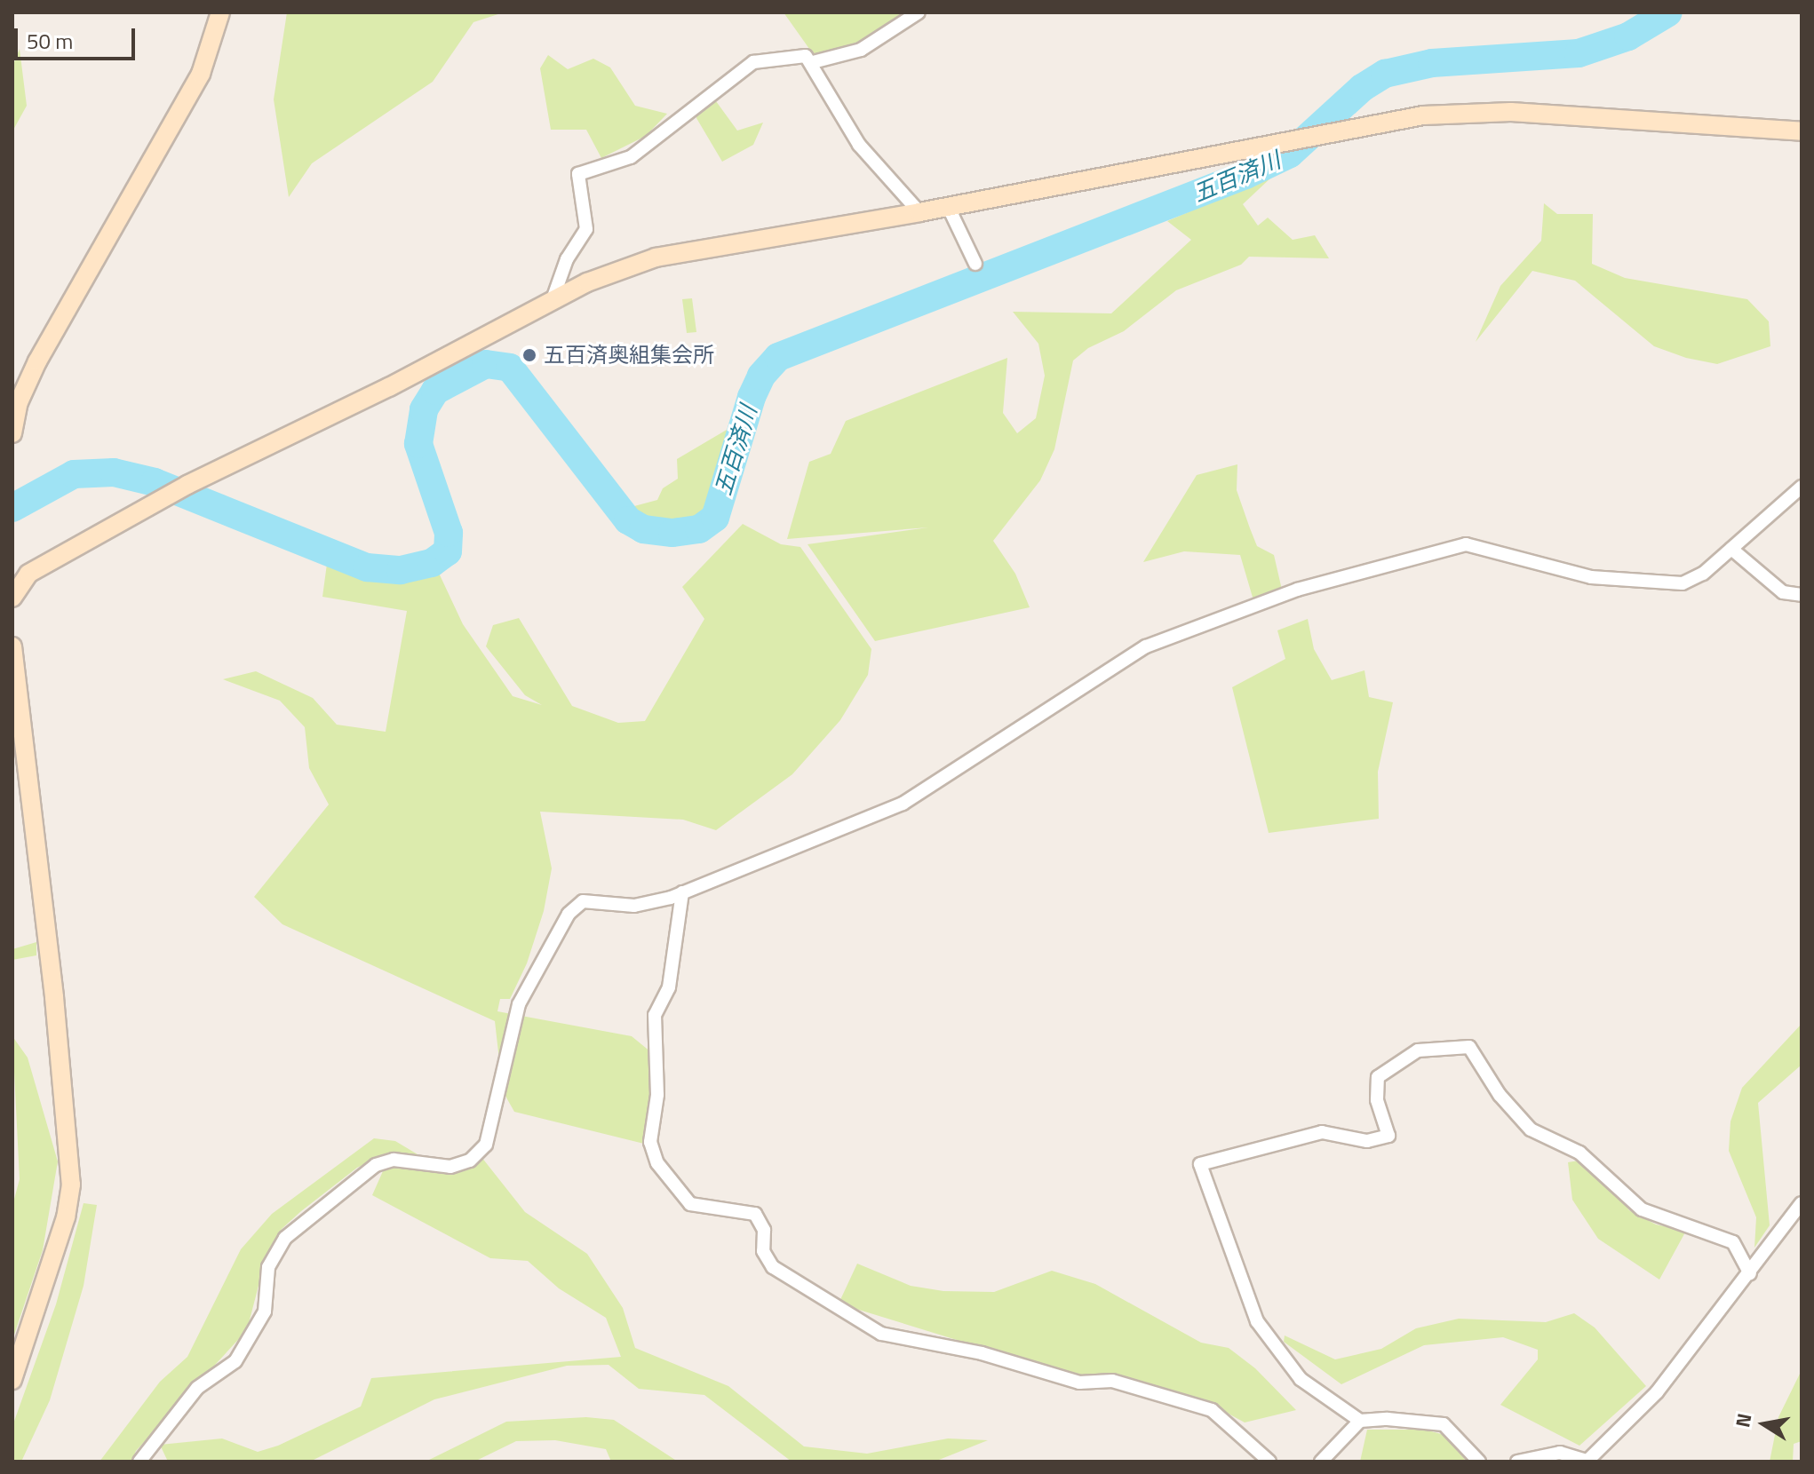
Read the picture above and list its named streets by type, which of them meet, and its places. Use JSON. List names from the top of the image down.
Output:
{
  "water": ["五百済川"],
  "places": ["五百済奥組集会所"],
  "scale_bar": "50 m",
  "north": "left"
}
